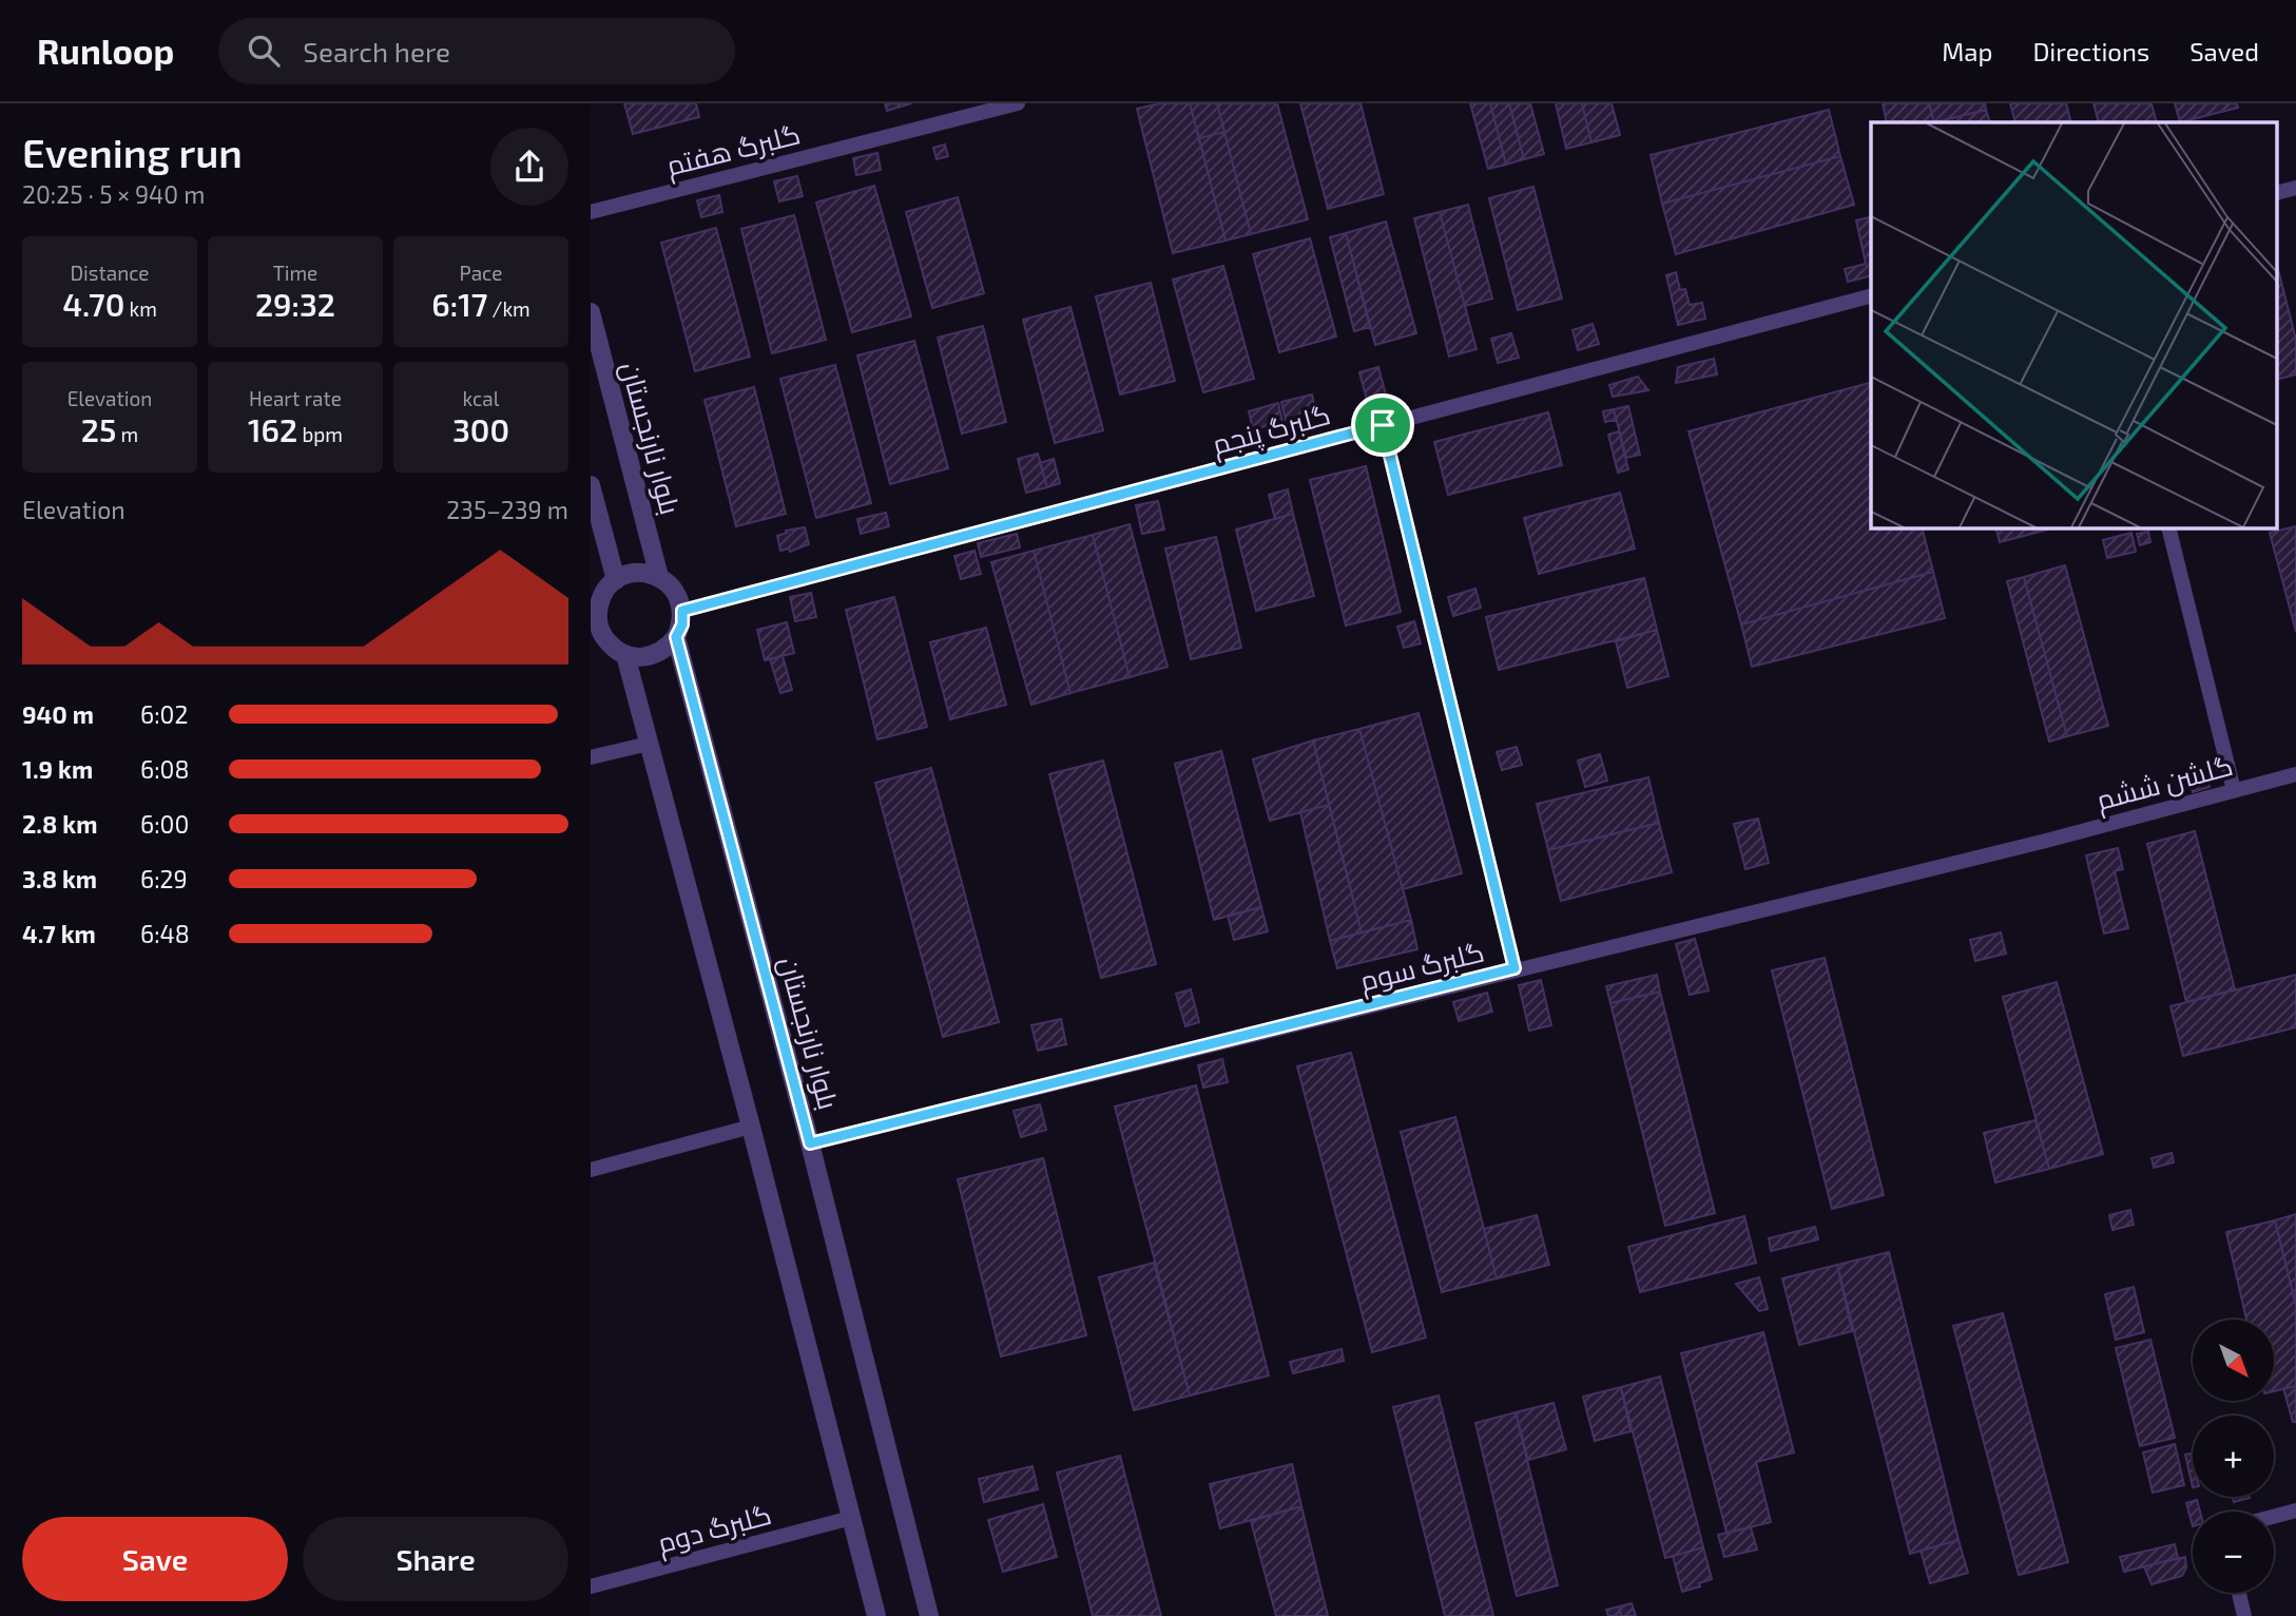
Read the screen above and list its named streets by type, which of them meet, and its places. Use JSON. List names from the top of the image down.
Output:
{
  "streets": {
    "street": [
      "گلبرگ هفتم",
      "گلبرگ پنجم",
      "بلوار نارنجستان",
      "گلشن ششم",
      "گلبرگ سوم",
      "گلبرگ دوم"
    ]
  },
  "crossings": [
    ["گلبرگ پنجم", "بلوار نارنجستان"],
    ["بلوار نارنجستان", "گلبرگ سوم"],
    ["گلشن ششم", "گلبرگ سوم"]
  ],
  "north": "bottom right",
  "page": {
    "header": "Runloop",
    "search": "Search here",
    "nav": ["Map", "Directions", "Saved"],
    "heading": ["Evening run", "20:25 · 5 × 940 m"],
    "stats": [
      ["Distance", "4.70 km"],
      ["Time", "29:32"],
      ["Pace", "6:17 /km"],
      ["Elevation", "25 m"],
      ["Heart rate", "162 bpm"],
      ["kcal", "300"]
    ],
    "chart": ["Elevation", "235–239 m"],
    "list": [
      {
        "name": "940 m",
        "note": "6:02"
      },
      {
        "name": "1.9 km",
        "note": "6:08"
      },
      {
        "name": "2.8 km",
        "note": "6:00"
      },
      {
        "name": "3.8 km",
        "note": "6:29"
      },
      {
        "name": "4.7 km",
        "note": "6:48"
      }
    ],
    "map_buttons": ["+", "−"],
    "buttons": ["Save", "Share"]
  }
}
